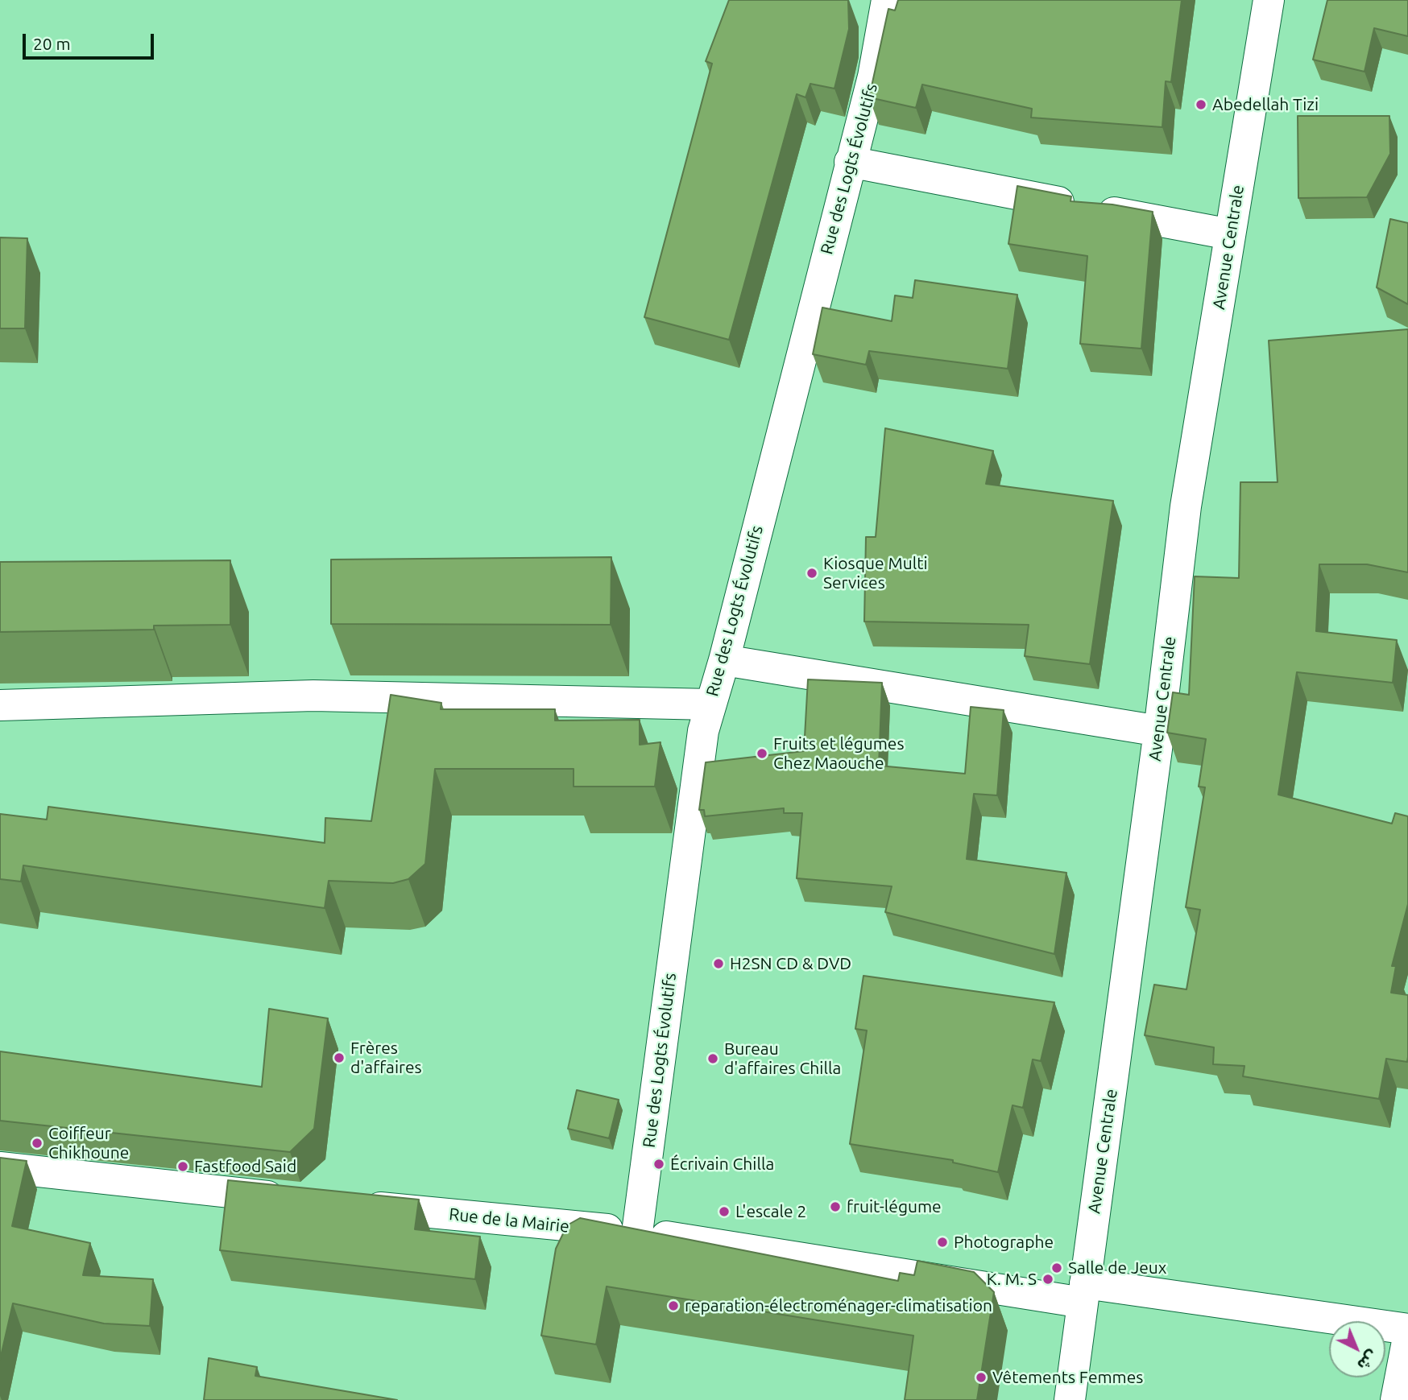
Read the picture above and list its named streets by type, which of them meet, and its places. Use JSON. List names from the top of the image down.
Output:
{
  "streets": {
    "street": ["Rue des Logts Évolutifs", "Avenue Centrale", "Rue de la Mairie"]
  },
  "crossings": [
    ["Rue des Logts Évolutifs", "Rue de la Mairie"],
    ["Avenue Centrale", "Rue de la Mairie"]
  ],
  "places": [
    "Abedellah Tizi",
    "Kiosque Multi Services",
    "Fruits et légumes Chez Maouche",
    "H2SN CD & DVD",
    "Frères d'affaires",
    "Bureau d'affaires Chilla",
    "Coiffeur Chikhoune",
    "Écrivain Chilla",
    "Fastfood Said",
    "fruit-légume",
    "L'escale 2",
    "Photographe",
    "Salle de Jeux",
    "K. M. S",
    "reparation-électroménager-climatisation",
    "Vêtements Femmes"
  ],
  "scale_bar": "20 m",
  "north": "bottom right"
}
